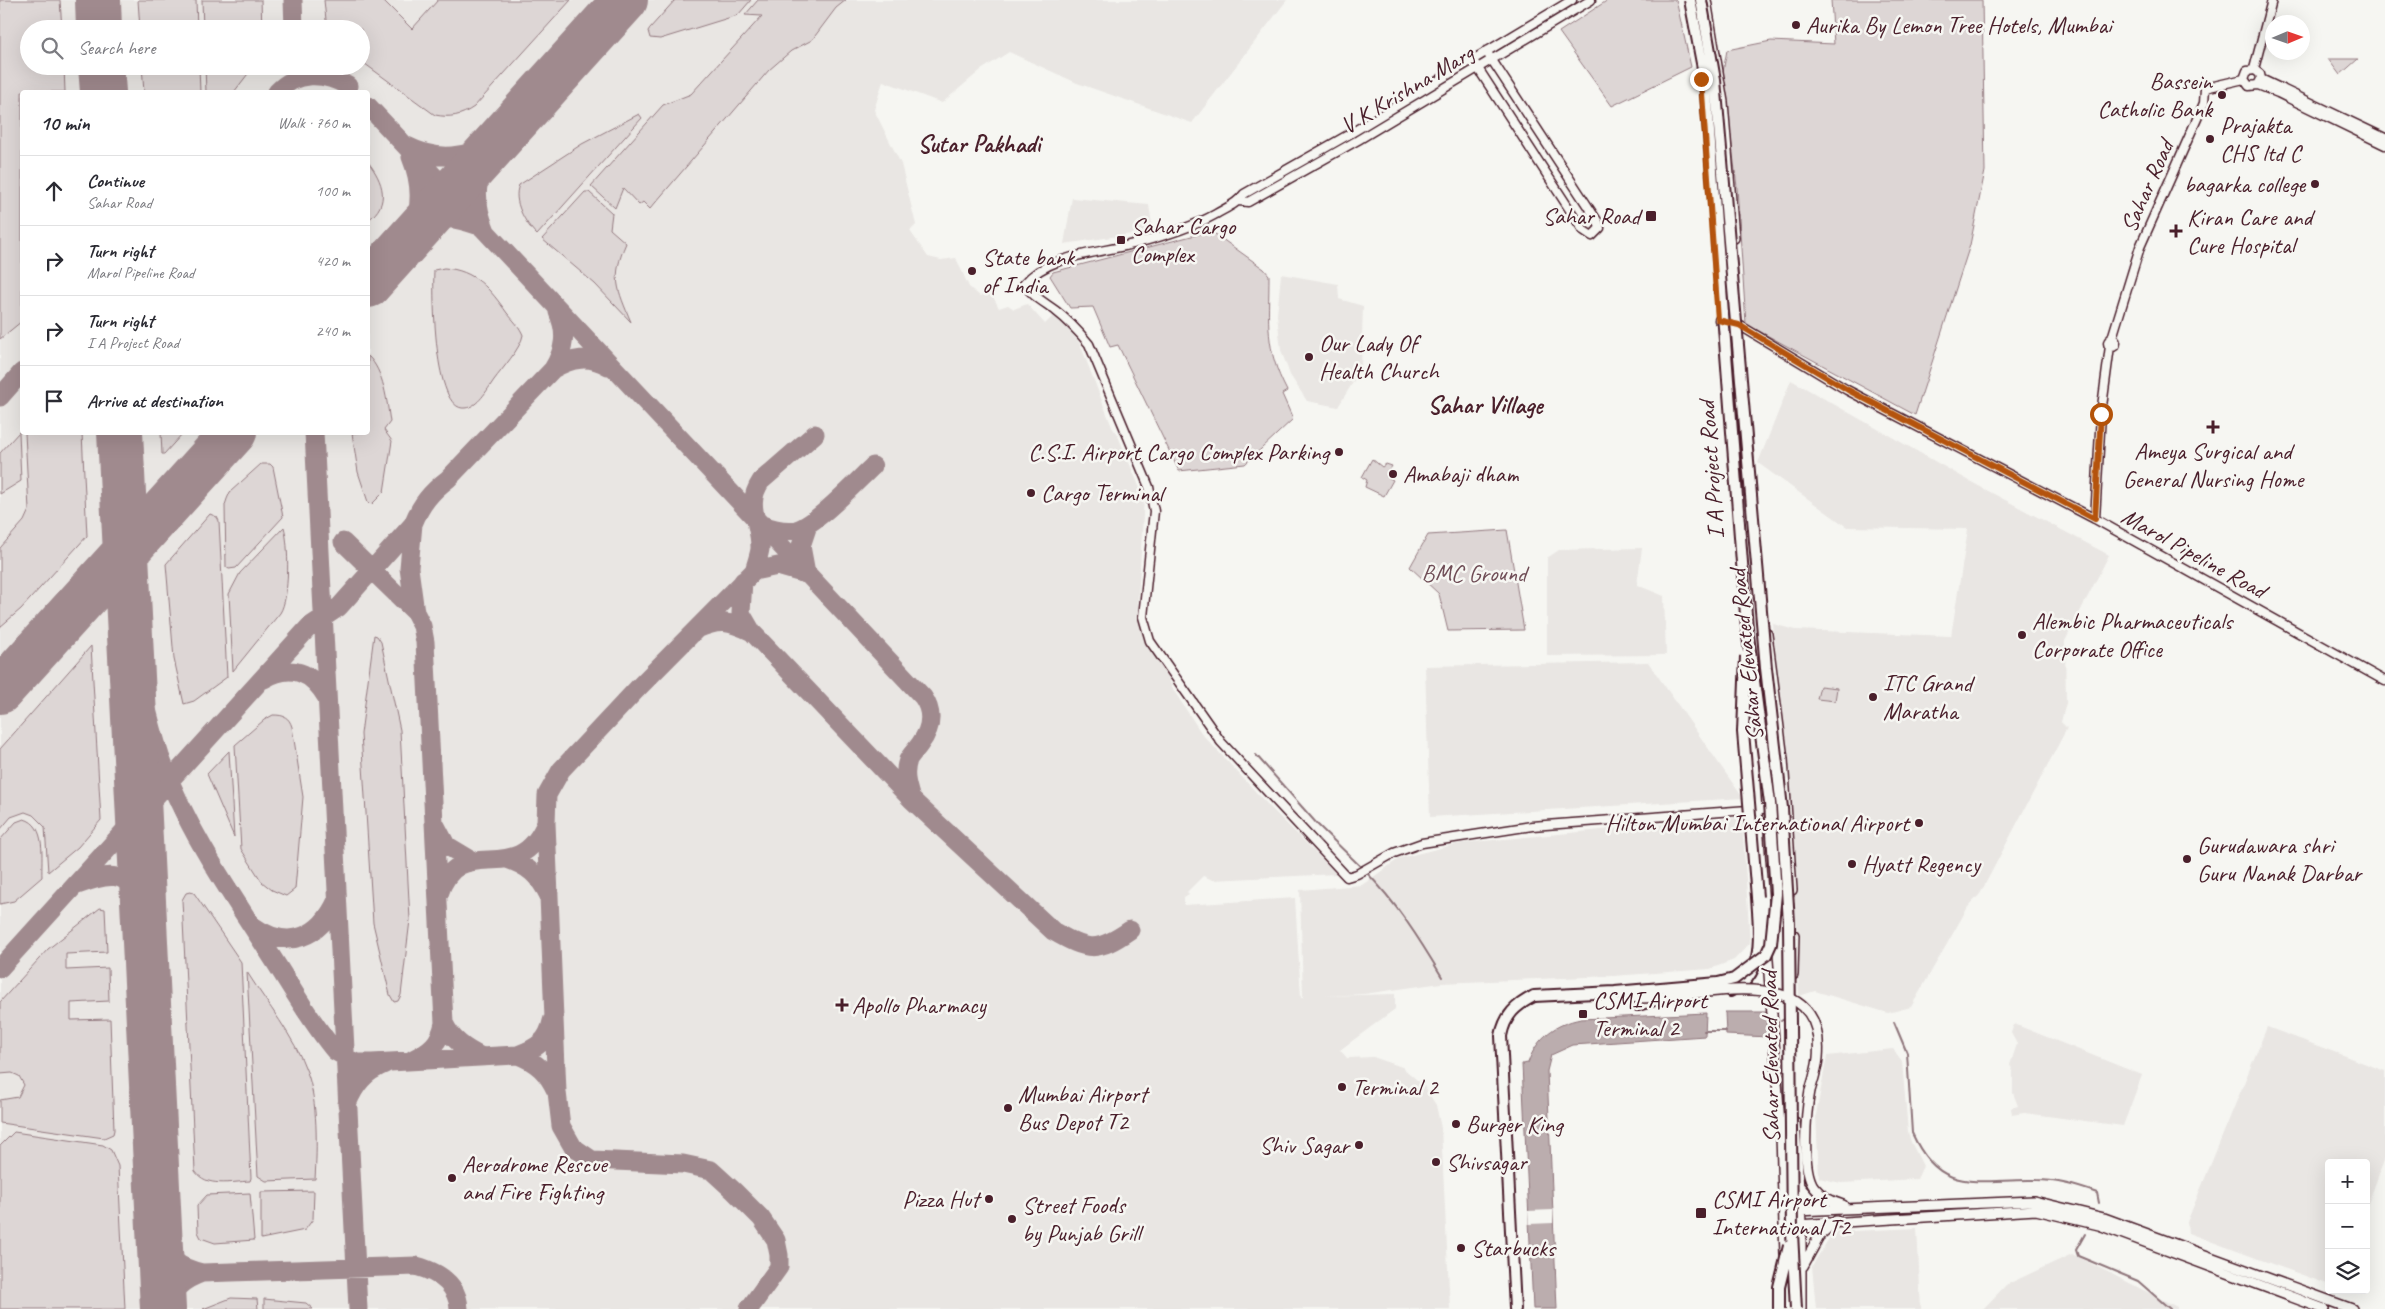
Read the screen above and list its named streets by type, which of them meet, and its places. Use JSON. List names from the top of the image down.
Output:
{
  "streets": {
    "main road": ["I A Project Road", "Sahar Elevated Road"],
    "street": ["V K Krishna Marg", "Sahar Road", "Marol Pipeline Road"]
  },
  "crossings": [
    ["V K Krishna Marg", "I A Project Road"],
    ["Sahar Road", "Marol Pipeline Road"],
    ["I A Project Road", "Marol Pipeline Road"]
  ],
  "districts": ["Sutar Pakhadi", "Sahar Village"],
  "parks": ["BMC Ground"],
  "places": {
    "other": [
      "Aurika By Lemon Tree Hotels, Mumbai",
      "Bassein Catholic Bank",
      "Prajakta CHS ltd C",
      "bagarka college",
      "State bank of India",
      "Our Lady Of Health Church",
      "C.S.I. Airport Cargo Complex Parking",
      "Amabaji dham",
      "Cargo Terminal",
      "Alembic Pharmaceuticals Corporate Office",
      "ITC Grand Maratha",
      "Hilton Mumbai International Airport",
      "Gurudawara shri Guru Nanak Darbar",
      "Hyatt Regency",
      "Terminal 2",
      "Mumbai Airport Bus Depot T2",
      "Burger King",
      "Shiv Sagar",
      "Shivsagar",
      "Aerodrome Rescue and Fire Fighting",
      "Pizza Hut",
      "Street Foods by Punjab Grill",
      "Starbucks"
    ],
    "transit": [
      "Sahar Road",
      "Sahar Cargo Complex",
      "CSMI Airport Terminal 2",
      "CSMI Airport International T2"
    ],
    "health": ["Kiran Care and Cure Hospital", "Ameya Surgical and General Nursing Home", "Apollo Pharmacy"]
  },
  "north": "right",
  "page": {
    "search": "Search here",
    "heading": ["10 min", "Walk · 760 m"],
    "list": [
      ["Continue", "Sahar Road", "100 m"],
      ["Turn right", "Marol Pipeline Road", "420 m"],
      ["Turn right", "I A Project Road", "240 m"],
      "Arrive at destination"
    ],
    "map_buttons": ["+", "−"]
  }
}
